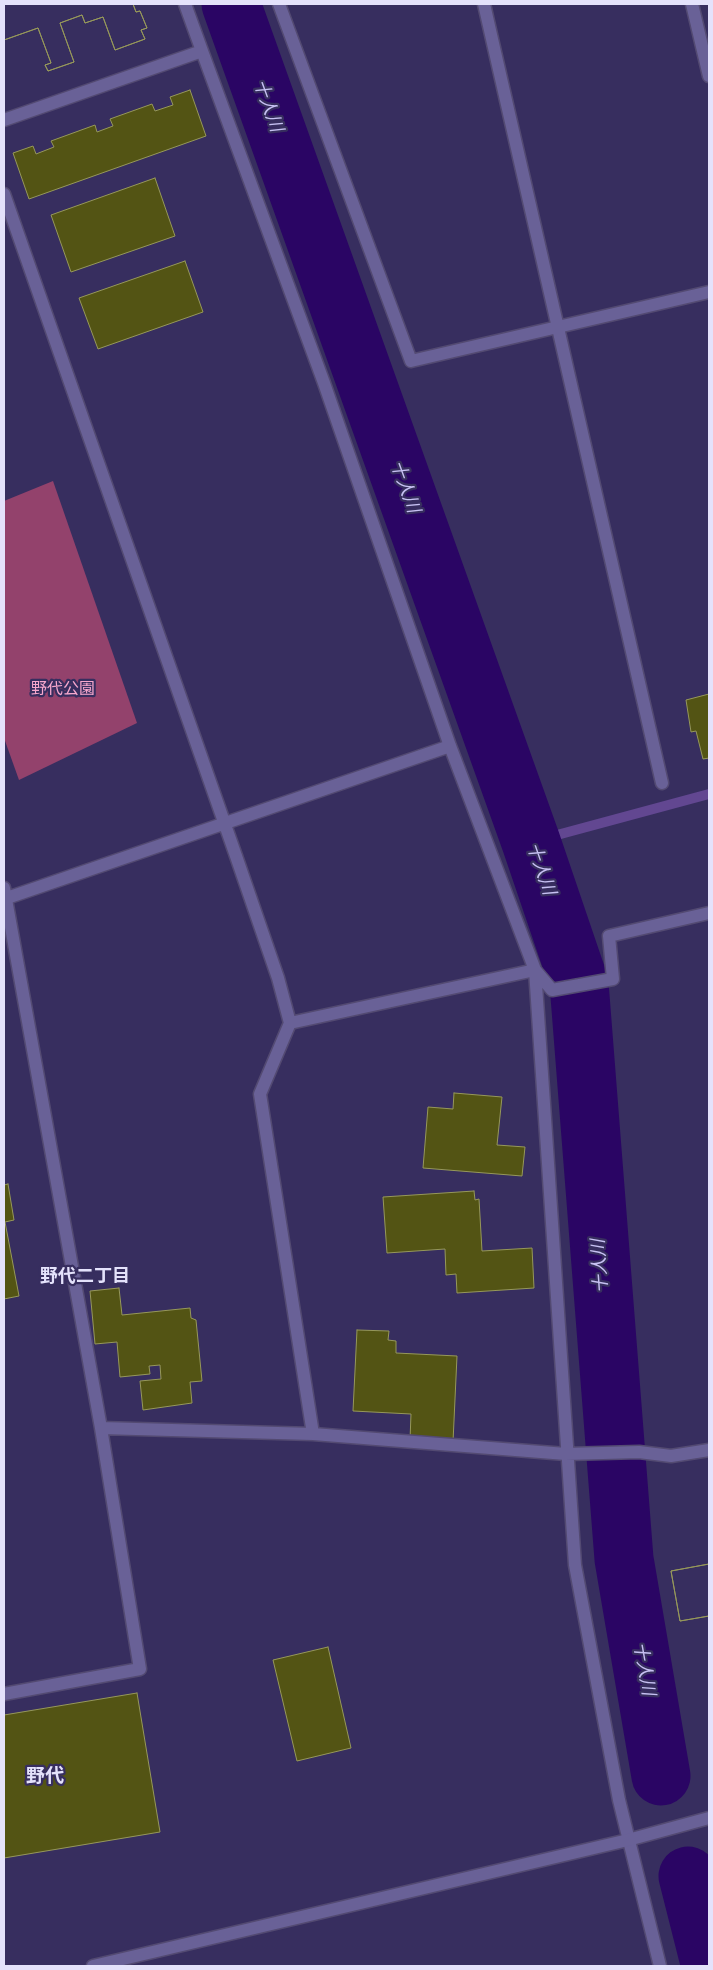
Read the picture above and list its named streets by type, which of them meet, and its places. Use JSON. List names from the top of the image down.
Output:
{
  "districts": ["野代二丁目", "野代"],
  "water": ["十人川"],
  "parks": ["野代公園"]
}
